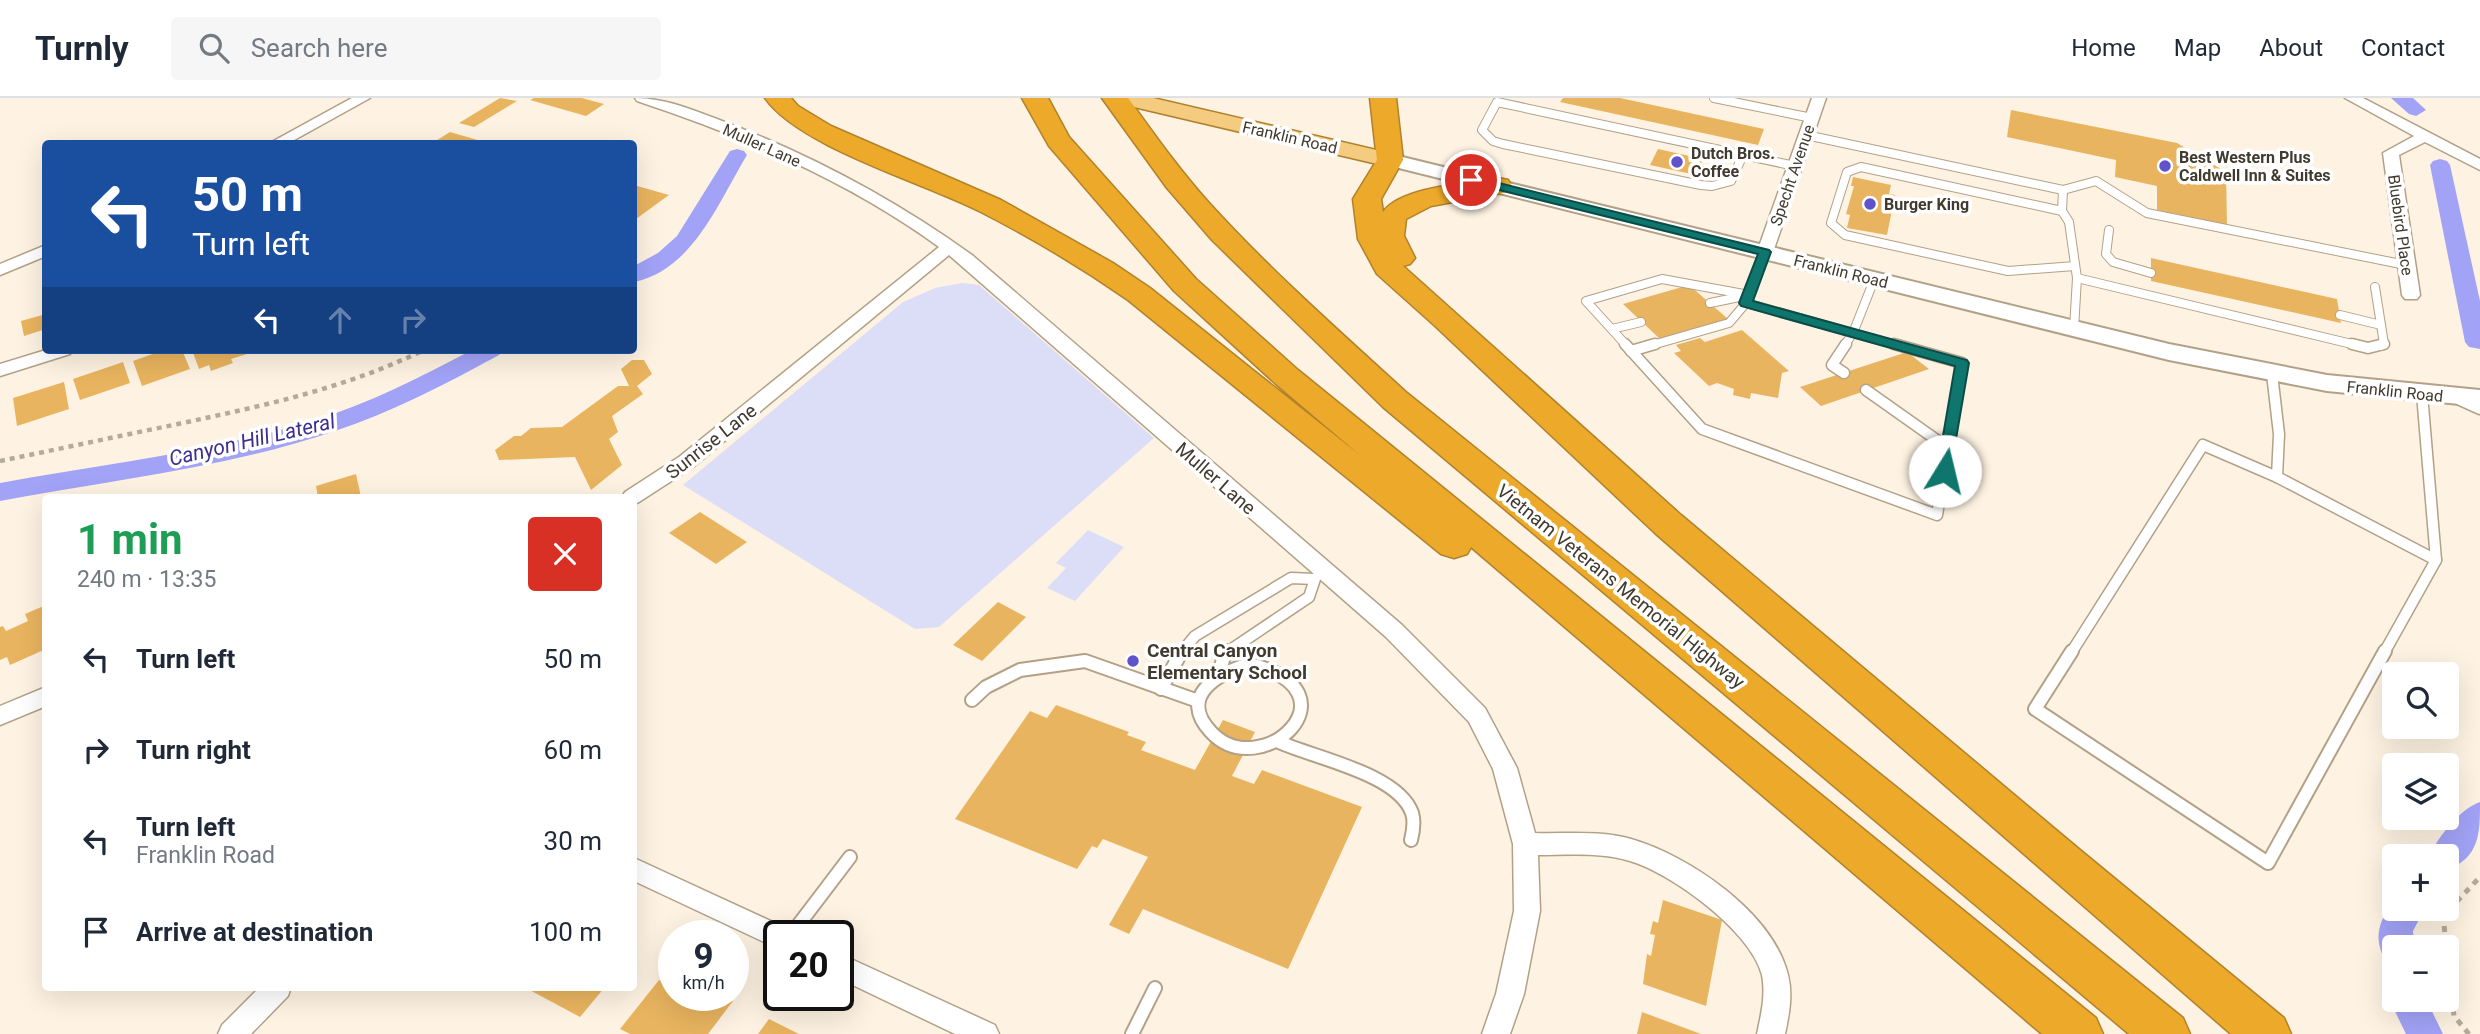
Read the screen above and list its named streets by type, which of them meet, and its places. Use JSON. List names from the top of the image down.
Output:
{
  "streets": {
    "highway": ["Vietnam Veterans Memorial Highway"],
    "main road": ["Franklin Road"],
    "street": [
      "Muller Lane",
      "Specht Avenue",
      "Bluebird Place",
      "Sunrise Lane"
    ]
  },
  "crossings": [
    ["Franklin Road", "Specht Avenue"],
    ["Muller Lane", "Sunrise Lane"]
  ],
  "water": ["Canyon Hill Lateral"],
  "places": [
    "Dutch Bros. Coffee",
    "Best Western Plus Caldwell Inn & Suites",
    "Burger King",
    "Central Canyon Elementary School"
  ],
  "page": {
    "header": "Turnly",
    "search": "Search here",
    "nav": [
      "Home",
      "Map",
      "About",
      "Contact"
    ],
    "turn": ["50 m", "Turn left"],
    "heading": ["1 min", "240 m · 13:35"],
    "list": [
      {
        "name": "Turn left",
        "value": "50 m"
      },
      {
        "name": "Turn right",
        "value": "60 m"
      },
      {
        "name": "Turn left",
        "note": "Franklin Road",
        "value": "30 m"
      },
      {
        "name": "Arrive at destination",
        "value": "100 m"
      }
    ],
    "map_buttons": ["+", "−"],
    "speed": "9 km/h",
    "limit": "20"
  }
}
